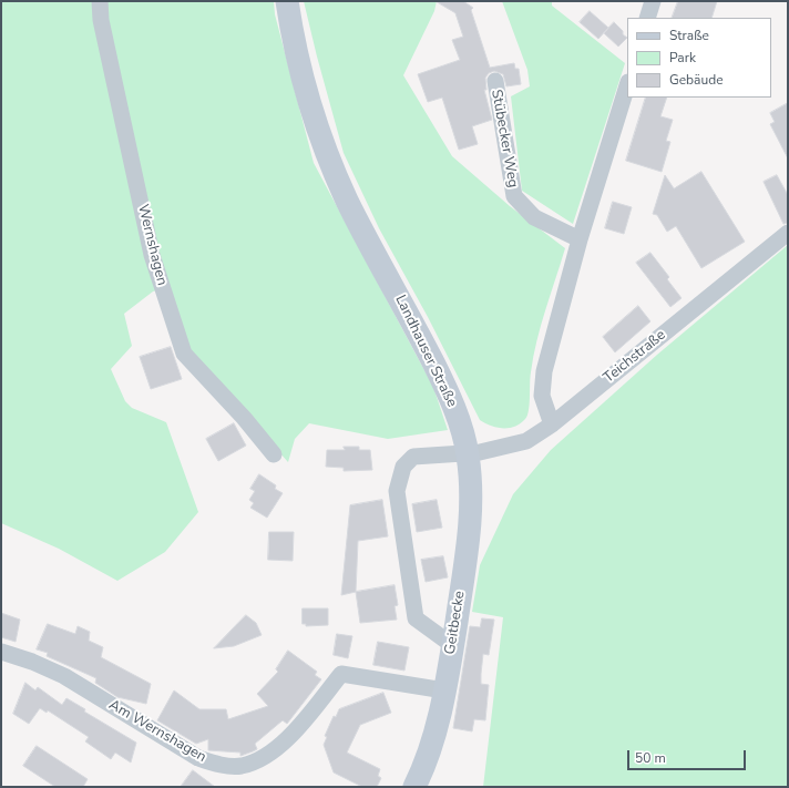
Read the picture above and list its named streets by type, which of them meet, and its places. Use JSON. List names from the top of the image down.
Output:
{
  "streets": {
    "street": [
      "Stübecker Weg",
      "Wernshagen",
      "Landhauser Straße",
      "Teichstraße",
      "Geitbecke",
      "Am Wernshagen"
    ]
  },
  "crossings": [
    ["Landhauser Straße", "Teichstraße"],
    ["Landhauser Straße", "Geitbecke"],
    ["Teichstraße", "Geitbecke"],
    ["Geitbecke", "Am Wernshagen"]
  ],
  "legend": ["Straße", "Park", "Gebäude"],
  "scale_bar": "50 m"
}
